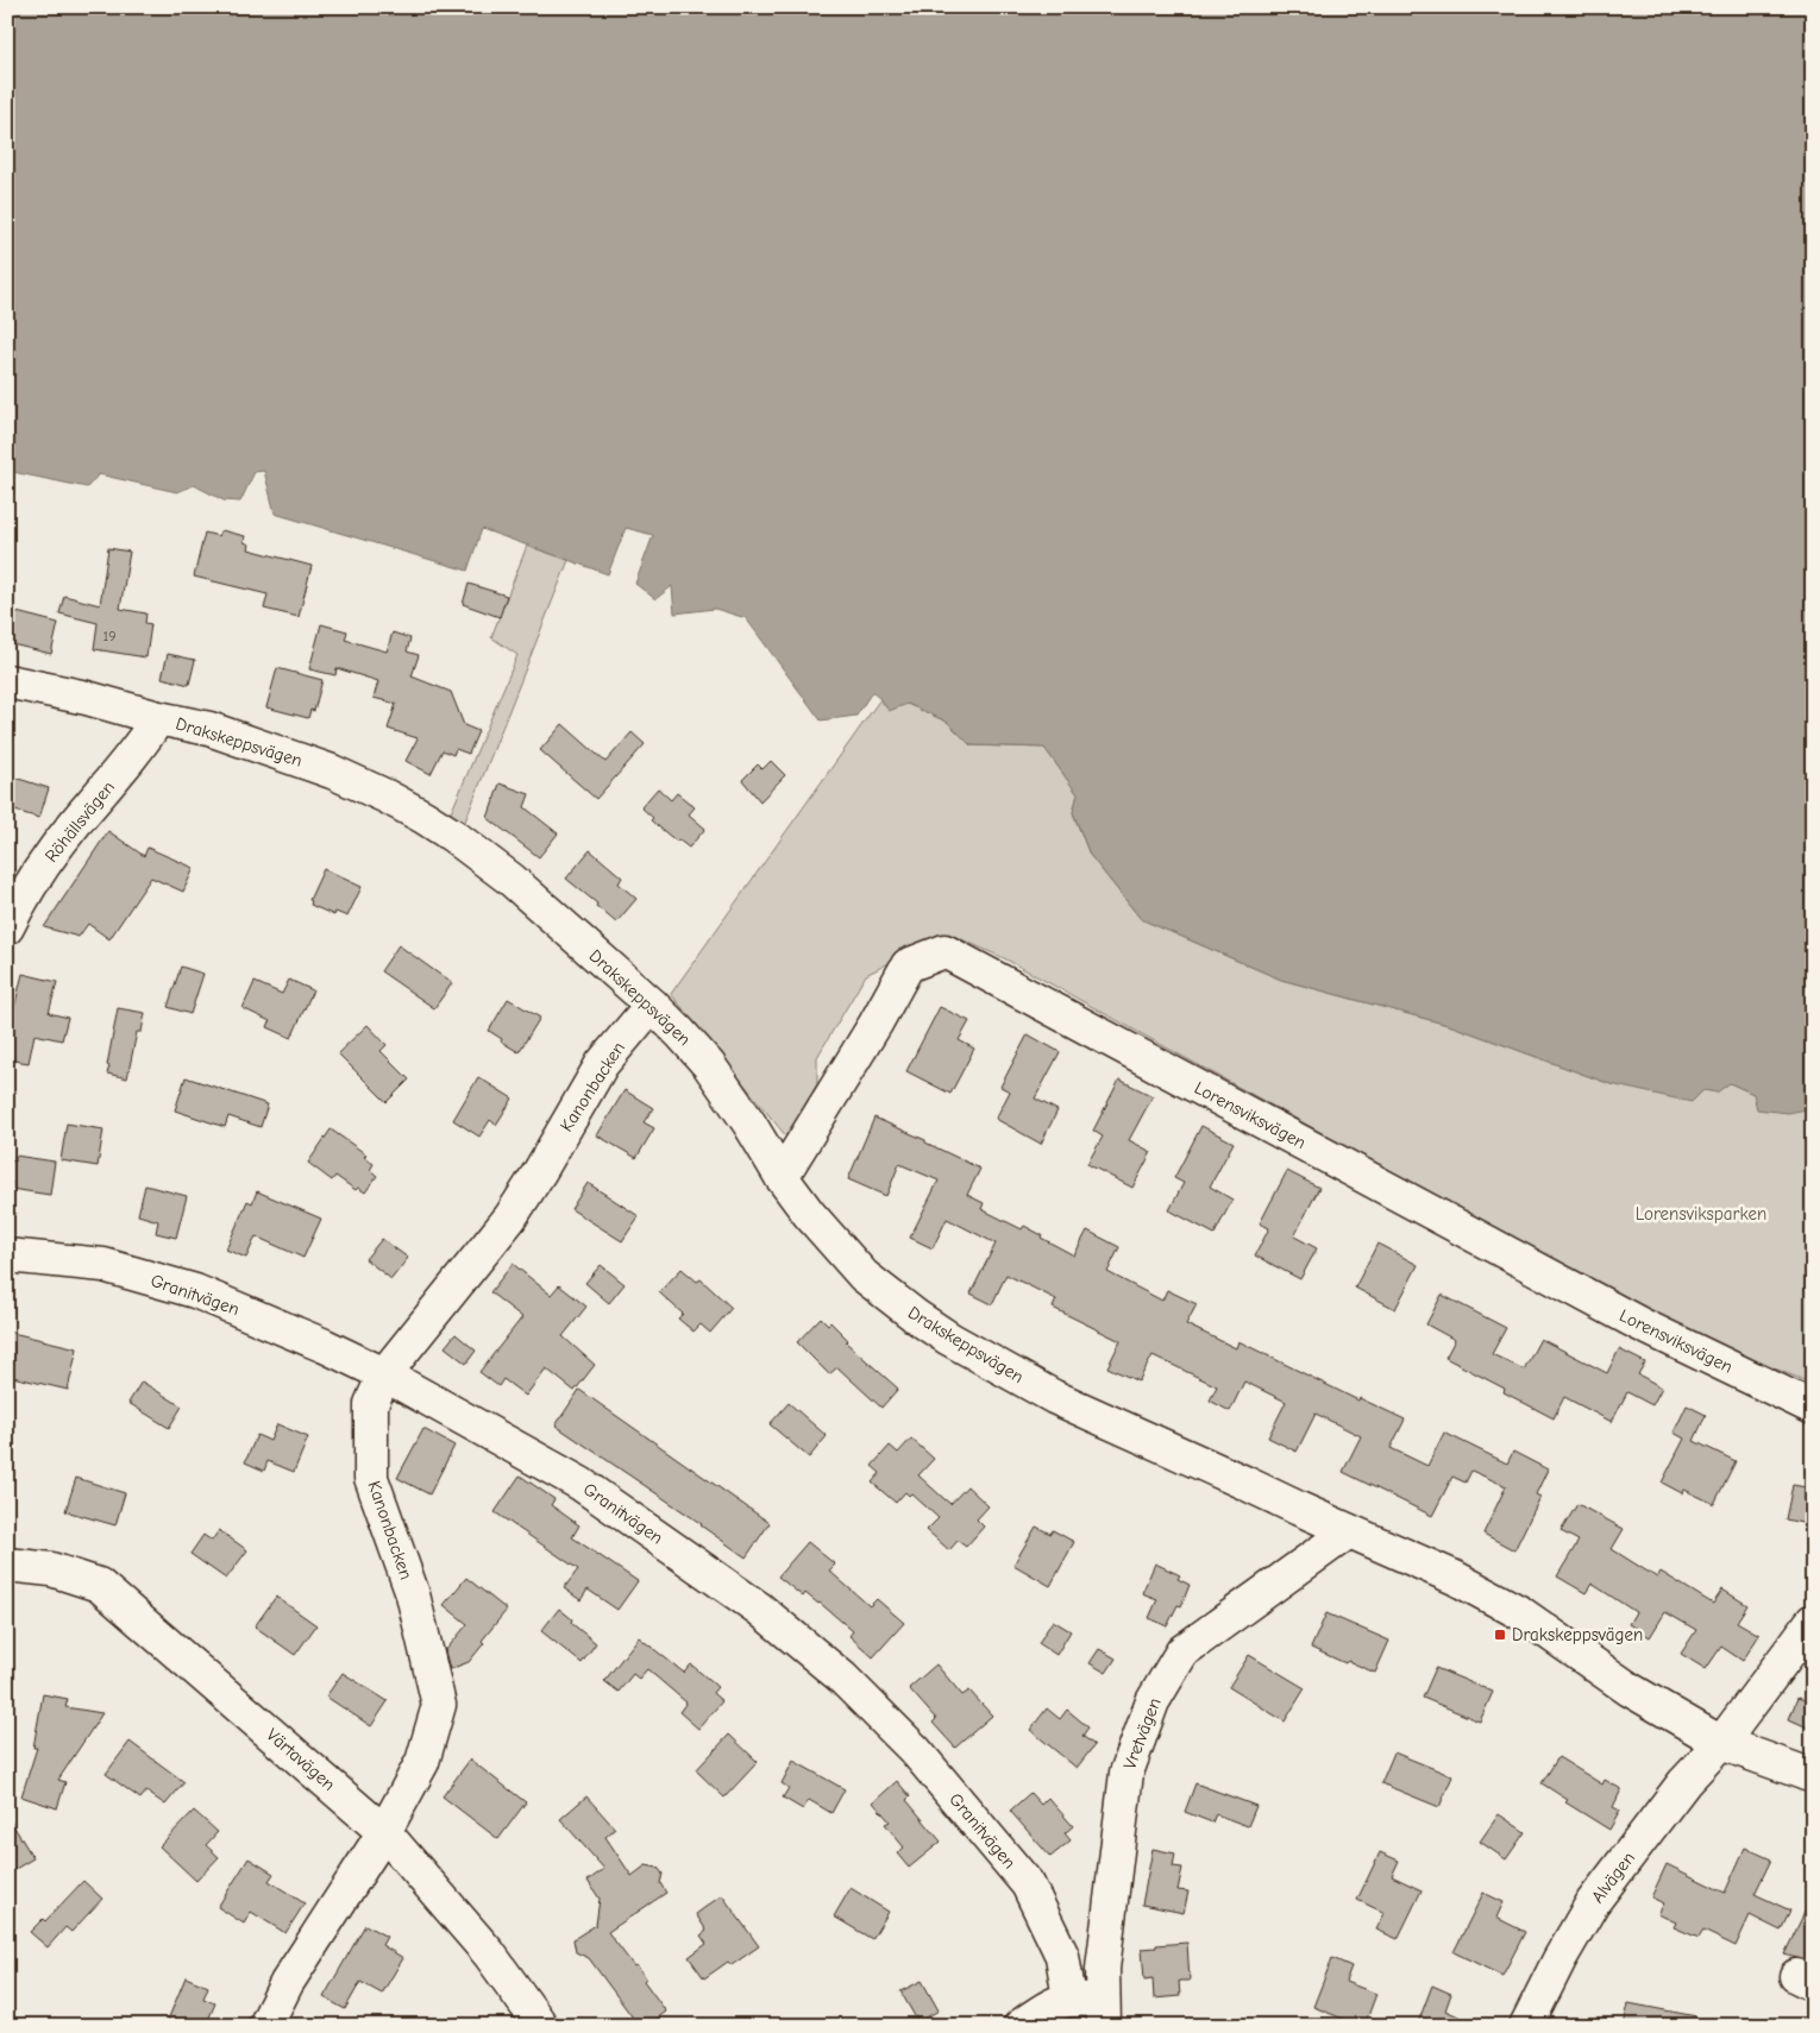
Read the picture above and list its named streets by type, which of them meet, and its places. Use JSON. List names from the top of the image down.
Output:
{
  "streets": {
    "street": [
      "Drakskeppsvägen",
      "Röhällsvägen",
      "Kanonbacken",
      "Lorensviksvägen",
      "Granitvägen",
      "Vretvägen",
      "Värtavägen",
      "Alvägen"
    ]
  },
  "crossings": [
    ["Drakskeppsvägen", "Röhällsvägen"],
    ["Drakskeppsvägen", "Kanonbacken"],
    ["Drakskeppsvägen", "Lorensviksvägen"],
    ["Drakskeppsvägen", "Vretvägen"],
    ["Drakskeppsvägen", "Alvägen"],
    ["Kanonbacken", "Granitvägen"],
    ["Kanonbacken", "Värtavägen"]
  ],
  "parks": ["Lorensviksparken"],
  "places": {
    "transit": ["Drakskeppsvägen"]
  },
  "house_numbers": ["19"]
}
